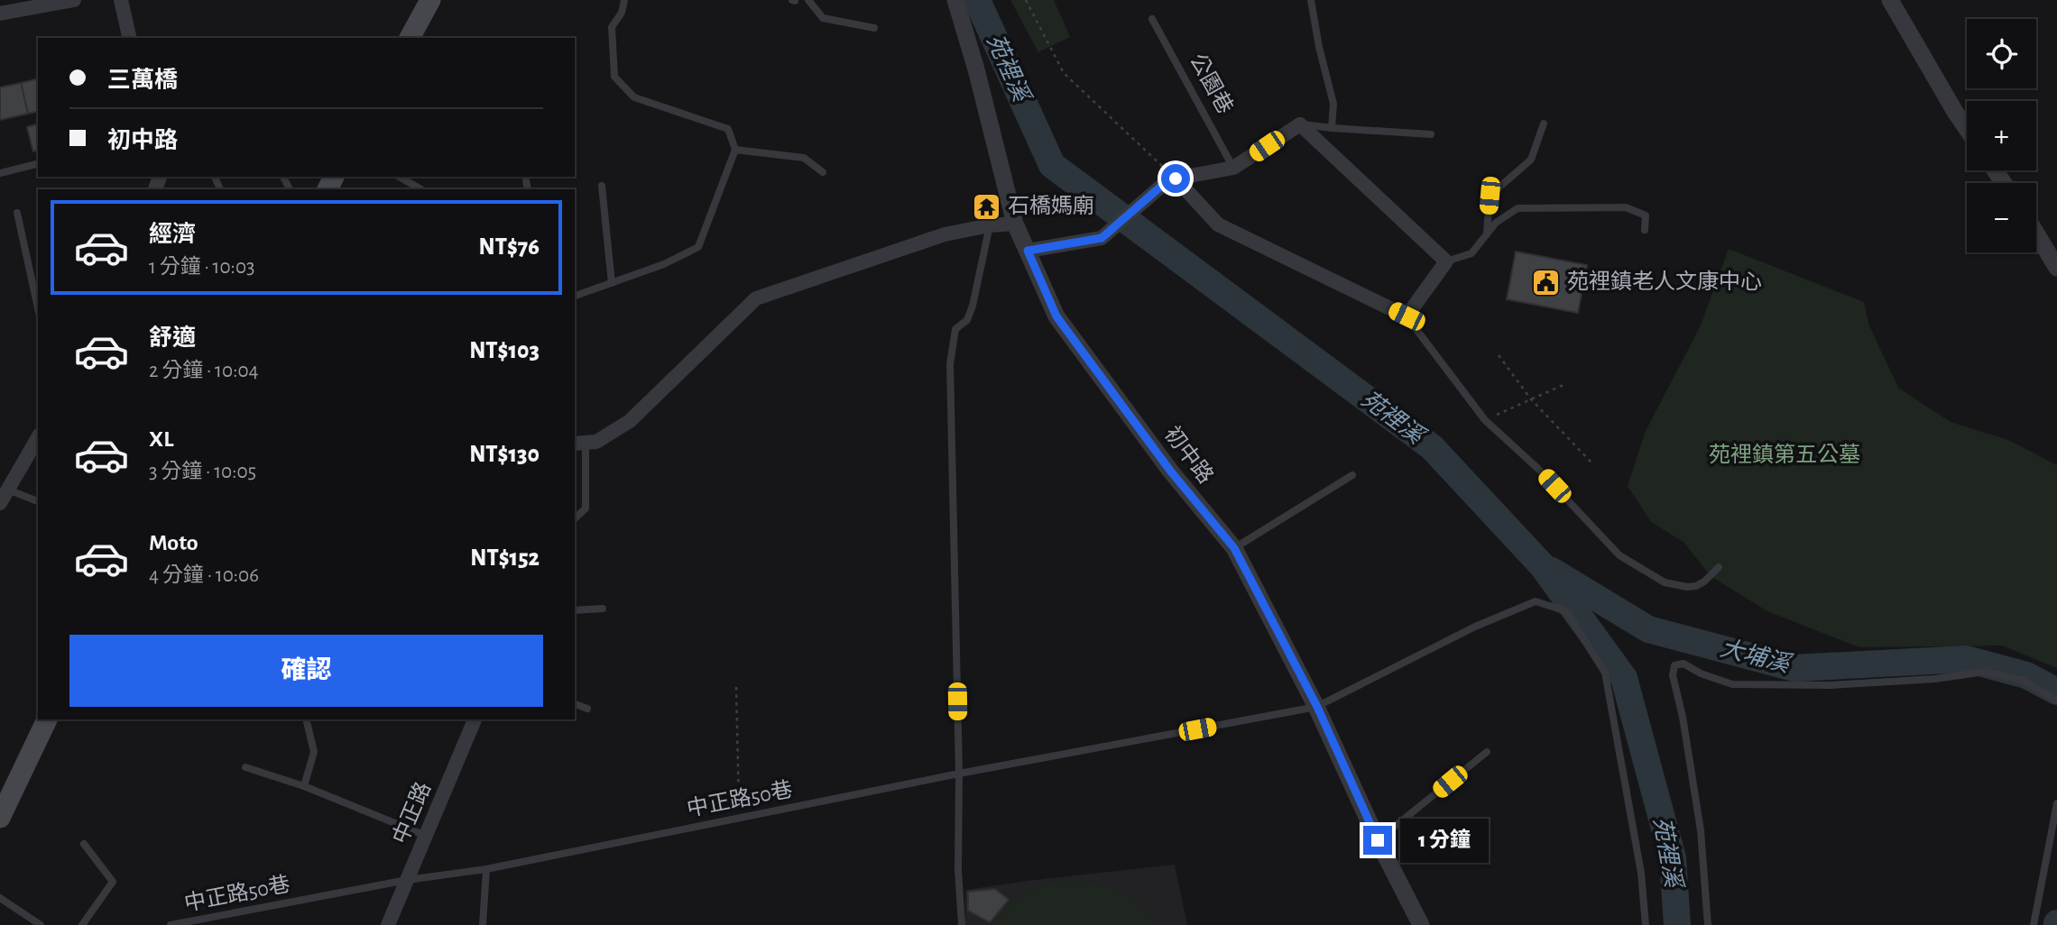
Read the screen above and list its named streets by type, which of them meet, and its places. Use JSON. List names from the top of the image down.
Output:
{
  "streets": {
    "street": ["初中路", "中正路"],
    "lane": ["公園巷", "中正路50巷"]
  },
  "crossings": [
    ["初中路", "中正路50巷"],
    ["中正路50巷", "中正路"]
  ],
  "water": ["苑裡溪", "大埔溪"],
  "parks": ["苑裡鎮第五公墓"],
  "places": {
    "temple": ["石橋媽廟"],
    "public building": ["苑裡鎮老人文康中心"]
  },
  "page": {
    "map_buttons": ["+", "−"],
    "banner": ["三萬橋", "初中路"],
    "list": [
      {
        "name": "經濟",
        "note": "1 分鐘 · 10:03",
        "value": "NT$76"
      },
      {
        "name": "舒適",
        "note": "2 分鐘 · 10:04",
        "value": "NT$103"
      },
      {
        "name": "XL",
        "note": "3 分鐘 · 10:05",
        "value": "NT$130"
      },
      {
        "name": "Moto",
        "note": "4 分鐘 · 10:06",
        "value": "NT$152"
      }
    ],
    "buttons": "確認",
    "bubble": "1 分鐘"
  }
}
